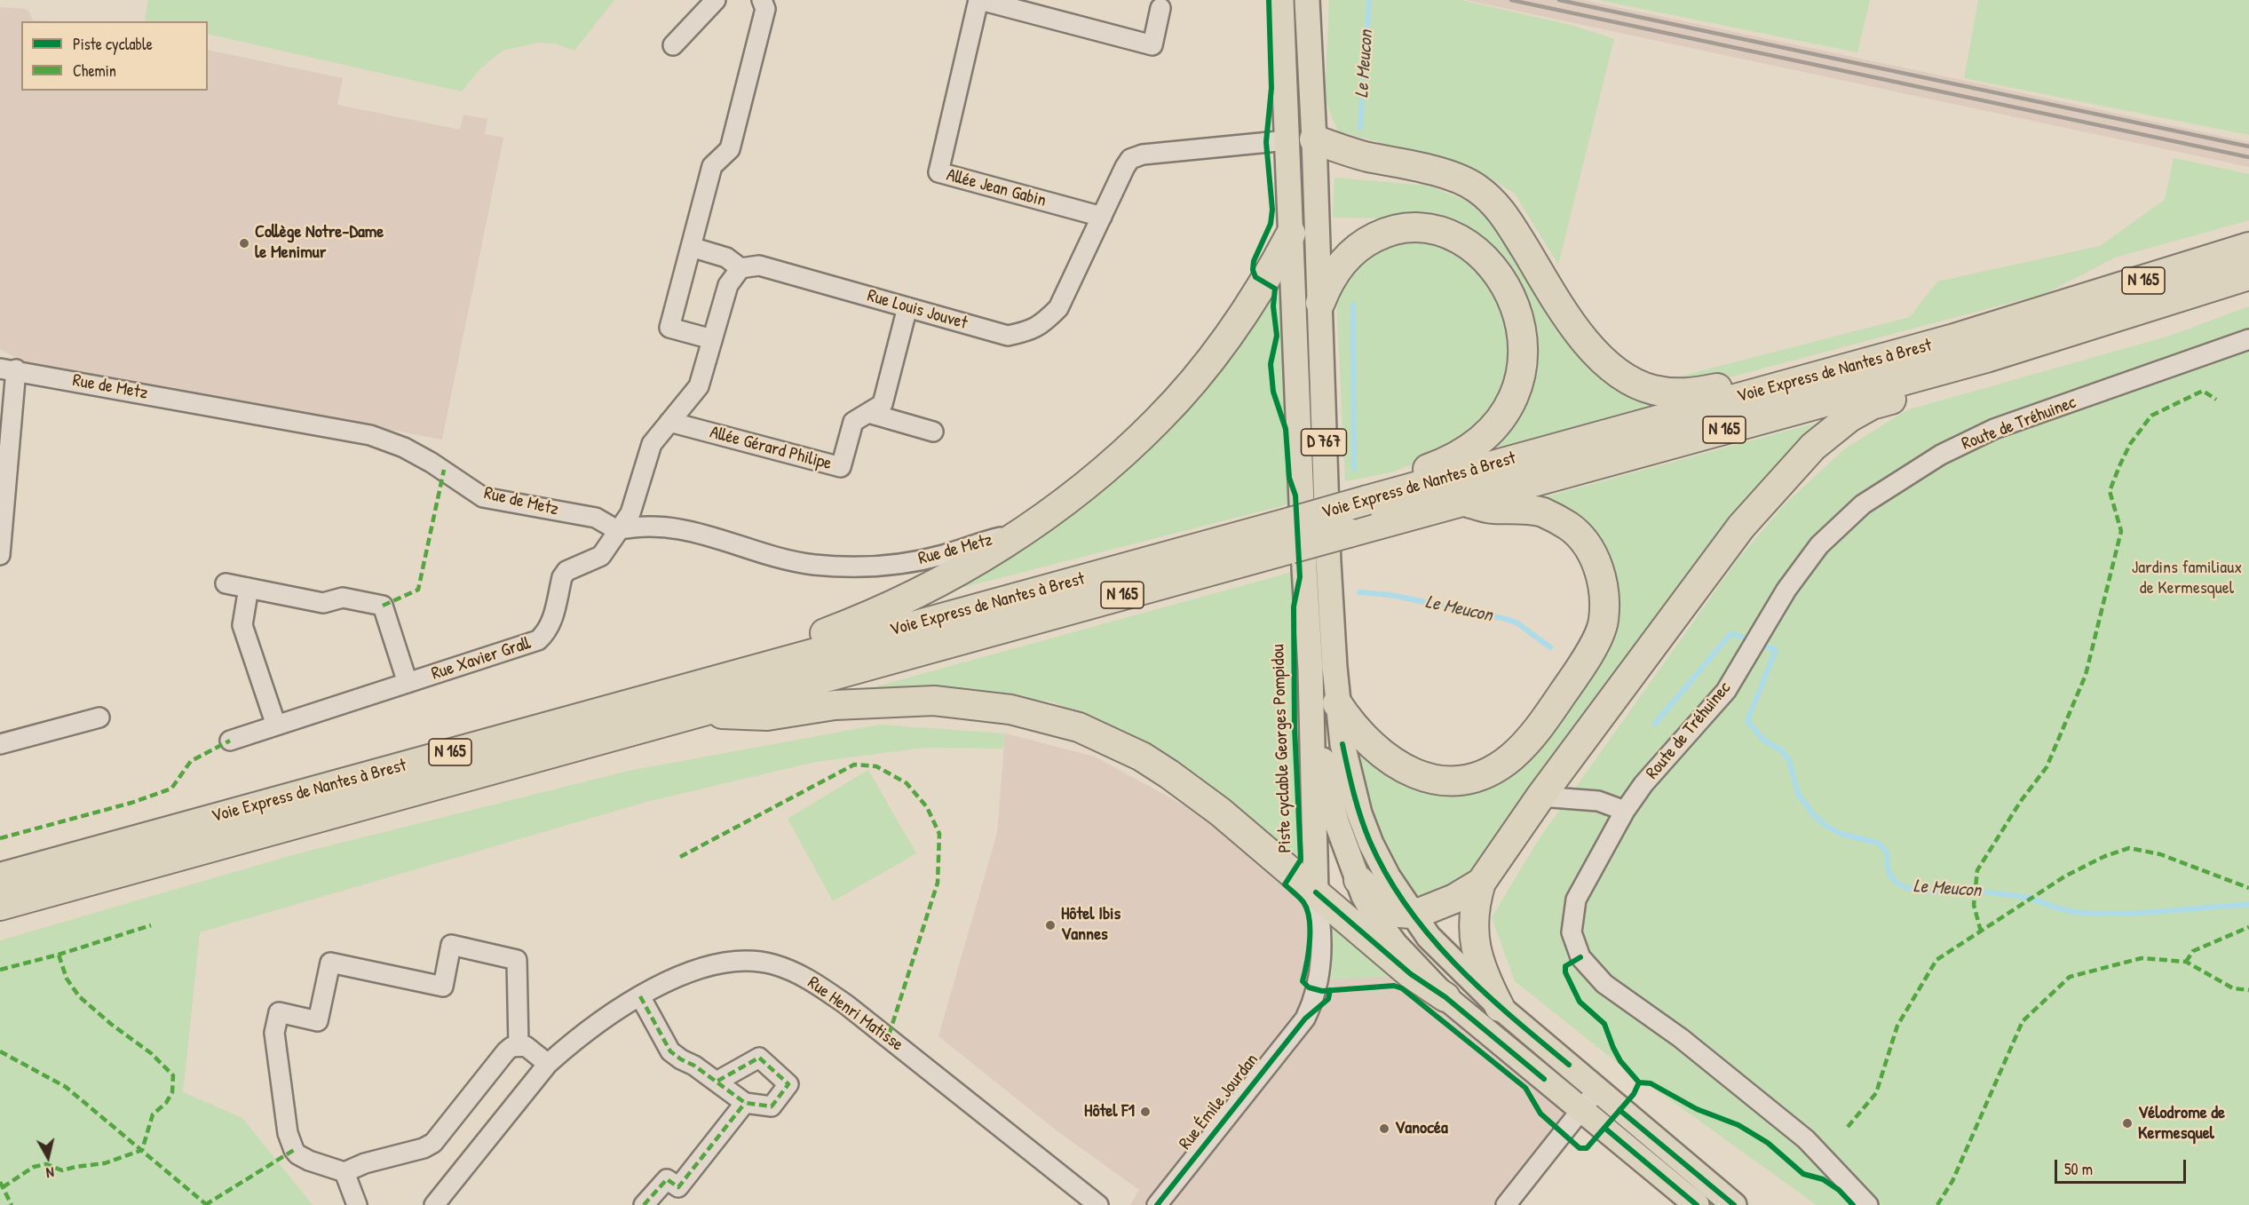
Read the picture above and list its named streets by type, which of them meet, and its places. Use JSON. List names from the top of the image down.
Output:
{
  "streets": {
    "highway": ["N 165", "Voie Express de Nantes à Brest"],
    "main road": ["D 767"],
    "street": [
      "Allée Jean Gabin",
      "Rue Louis Jouvet",
      "Rue de Metz",
      "Route de Tréhuinec",
      "Allée Gérard Philipe",
      "Rue Xavier Grall",
      "Rue Henri Matisse",
      "Rue Émile Jourdan"
    ],
    "cycle path": ["Piste cyclable Georges Pompidou"]
  },
  "crossings": [
    ["Allée Jean Gabin", "Rue Louis Jouvet"],
    ["Rue Louis Jouvet", "D 767"],
    ["Rue Louis Jouvet", "Allée Gérard Philipe"],
    ["Rue de Metz", "Rue Xavier Grall"]
  ],
  "water": ["Le Meucon"],
  "parks": ["Jardins familiaux de Kermesquel"],
  "places": [
    "Collège Notre-Dame le Menimur",
    "Hôtel Ibis Vannes",
    "Hôtel F1",
    "Vélodrome de Kermesquel",
    "Vanocéa"
  ],
  "legend": ["Piste cyclable", "Chemin"],
  "scale_bar": "50 m",
  "north": "bottom"
}
